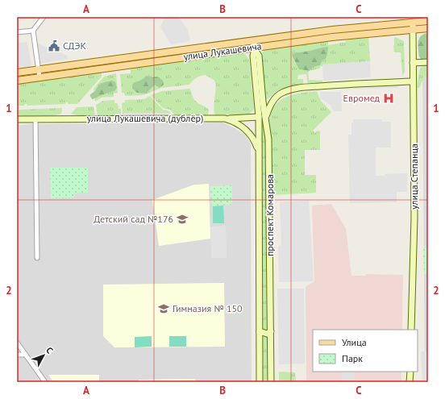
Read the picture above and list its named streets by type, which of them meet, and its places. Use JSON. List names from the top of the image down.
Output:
{
  "streets": {
    "main road": [
      "улица Лукашевича",
      "улица Лукашевича (дублёр)",
      "улица Степанца",
      "проспект Комарова"
    ]
  },
  "crossings": [
    ["улица Лукашевича", "улица Степанца"],
    ["улица Лукашевича", "проспект Комарова"],
    ["улица Лукашевича (дублёр)", "проспект Комарова"]
  ],
  "places": {
    "public building": ["СДЭК"],
    "hospital": ["Евромед"],
    "school or university": ["Детский сад №176", "Гимназия № 150"]
  },
  "legend": ["Улица", "Парк"],
  "north": "top right",
  "grid": {
    "columns": ["A", "B", "C"],
    "rows": ["1", "2"]
  }
}
